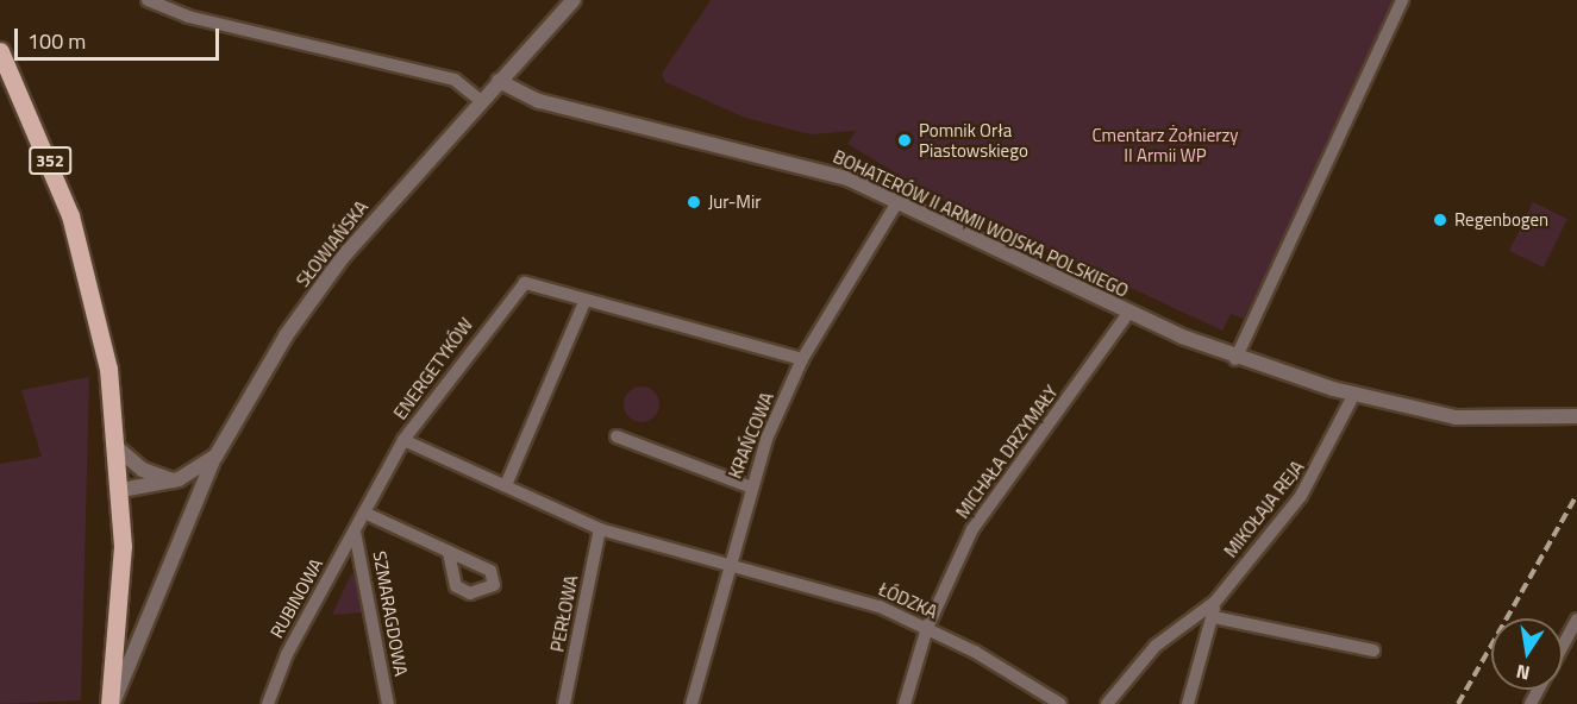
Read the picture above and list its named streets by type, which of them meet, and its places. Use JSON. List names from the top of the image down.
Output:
{
  "streets": {
    "main road": ["352"],
    "street": [
      "BOHATERÓW II ARMII WOJSKA POLSKIEGO",
      "SŁOWIAŃSKA",
      "ENERGETYKÓW",
      "KRAŃCOWA",
      "MICHAŁA DRZYMAŁY",
      "MIKOŁAJA REJA",
      "RUBINOWA",
      "ŁÓDZKA",
      "SZMARAGDOWA",
      "PERŁOWA"
    ]
  },
  "crossings": [
    ["352", "SŁOWIAŃSKA"],
    ["BOHATERÓW II ARMII WOJSKA POLSKIEGO", "SŁOWIAŃSKA"],
    ["BOHATERÓW II ARMII WOJSKA POLSKIEGO", "KRAŃCOWA"],
    ["BOHATERÓW II ARMII WOJSKA POLSKIEGO", "MICHAŁA DRZYMAŁY"],
    ["BOHATERÓW II ARMII WOJSKA POLSKIEGO", "MIKOŁAJA REJA"],
    ["ENERGETYKÓW", "KRAŃCOWA"],
    ["ENERGETYKÓW", "RUBINOWA"],
    ["ENERGETYKÓW", "ŁÓDZKA"],
    ["ENERGETYKÓW", "PERŁOWA"],
    ["KRAŃCOWA", "ŁÓDZKA"],
    ["MICHAŁA DRZYMAŁY", "ŁÓDZKA"],
    ["RUBINOWA", "SZMARAGDOWA"]
  ],
  "parks": ["Cmentarz Żołnierzy II Armii WP"],
  "places": ["Pomnik Orła Piastowskiego", "Jur-Mir", "Regenbogen"],
  "scale_bar": "100 m",
  "north": "bottom"
}
